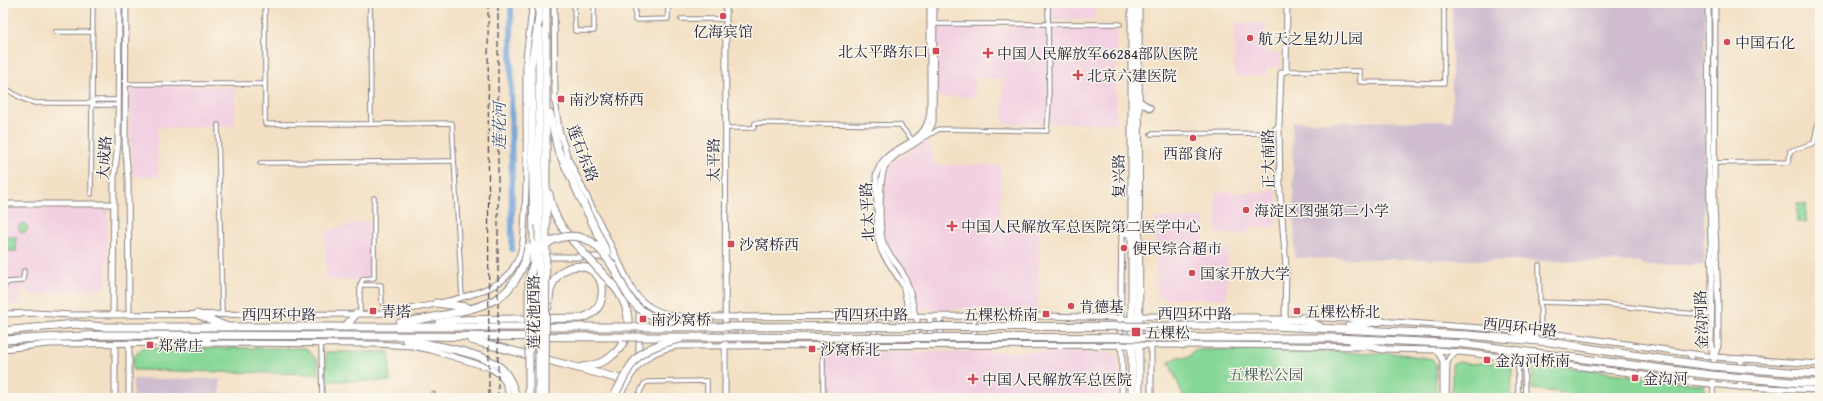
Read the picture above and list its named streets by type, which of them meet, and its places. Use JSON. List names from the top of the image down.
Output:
{
  "streets": {
    "highway": [
      "莲石东路",
      "复兴路",
      "莲花池西路",
      "西四环中路"
    ],
    "street": [
      "大成路",
      "正大南路",
      "太平路",
      "北太平路",
      "金沟河路"
    ]
  },
  "crossings": [
    ["莲石东路", "莲花池西路"],
    ["莲石东路", "西四环中路"],
    ["大成路", "西四环中路"],
    ["正大南路", "西四环中路"],
    ["太平路", "西四环中路"],
    ["复兴路", "西四环中路"],
    ["北太平路", "西四环中路"],
    ["西四环中路", "金沟河路"]
  ],
  "water": ["莲花河"],
  "parks": ["五棵松公园"],
  "places": {
    "other": [
      "亿海宾馆",
      "航天之星幼儿园",
      "中国石化",
      "西部食府",
      "海淀区图强第二小学",
      "便民综合超市",
      "国家开放大学",
      "肯德基"
    ],
    "transit": [
      "北太平路东口",
      "南沙窝桥西",
      "沙窝桥西",
      "青塔",
      "五棵松桥北",
      "五棵松桥南",
      "南沙窝桥",
      "五棵松",
      "郑常庄",
      "沙窝桥北",
      "金沟河桥南",
      "金沟河"
    ],
    "health": [
      "中国人民解放军66284部队医院",
      "北京六建医院",
      "中国人民解放军总医院第二医学中心",
      "中国人民解放军总医院"
    ]
  }
}
